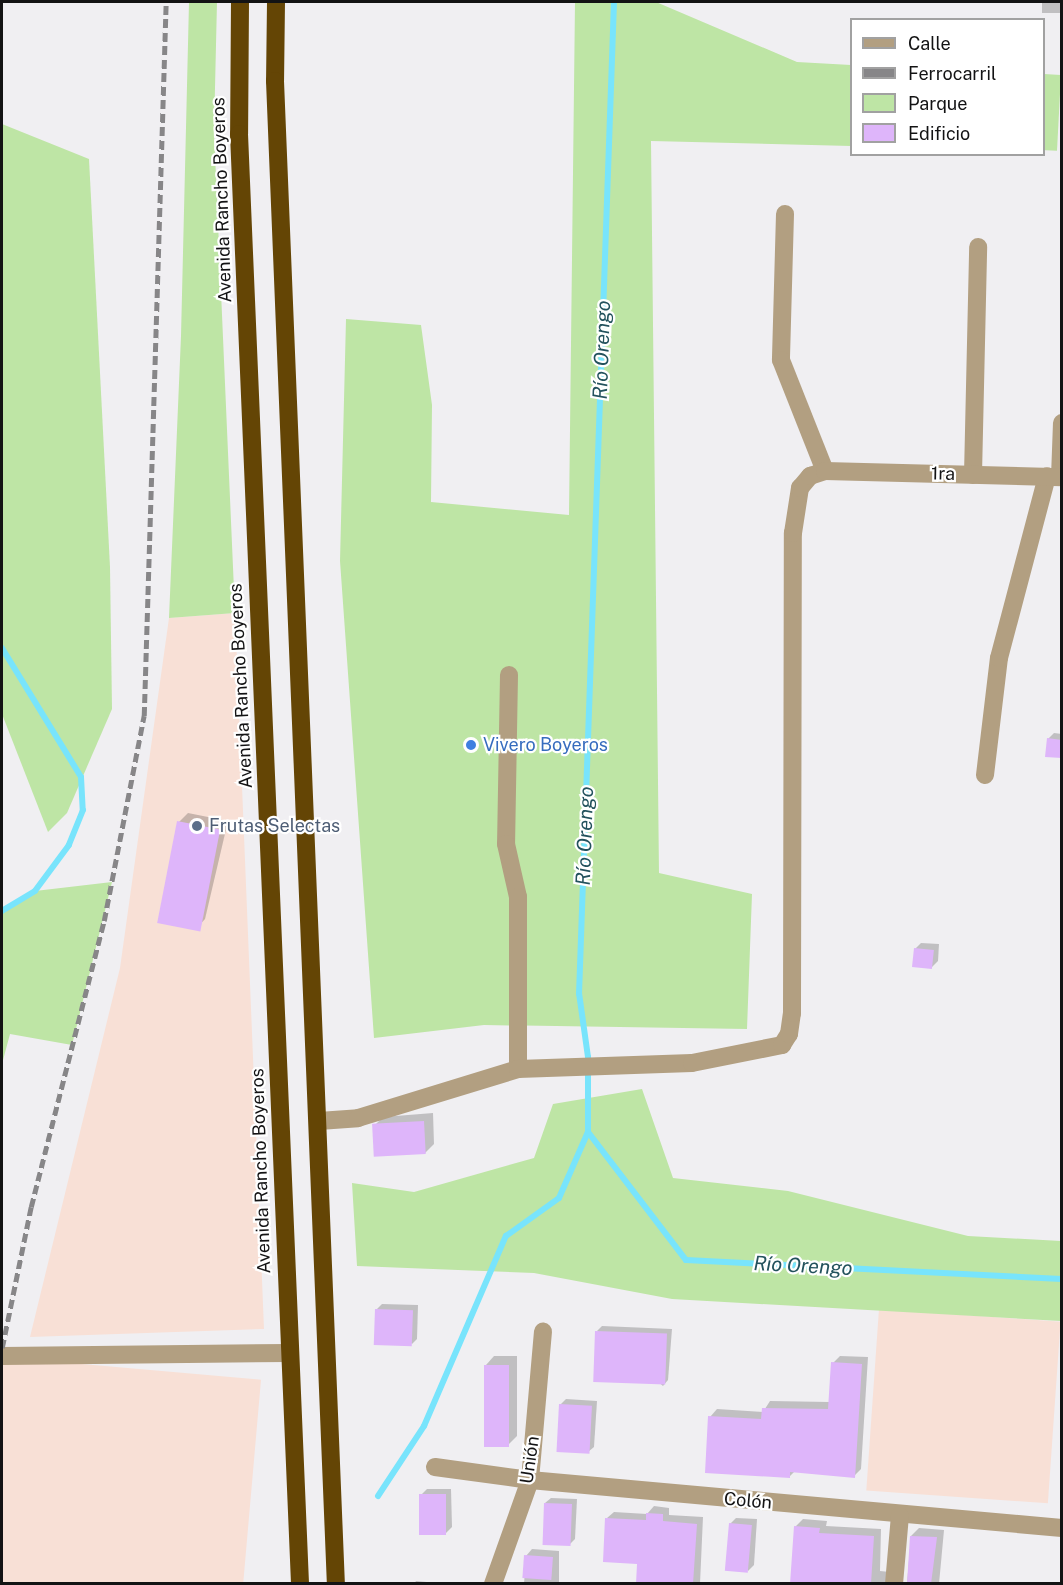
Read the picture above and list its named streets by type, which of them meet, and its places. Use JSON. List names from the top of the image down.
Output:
{
  "streets": {
    "highway": ["Avenida Rancho Boyeros"],
    "street": ["1ra", "Unión", "Colón"]
  },
  "crossings": [
    ["Unión", "Colón"]
  ],
  "water": ["Río Orengo"],
  "places": ["Vivero Boyeros", "Frutas Selectas"],
  "legend": [
    "Calle",
    "Ferrocarril",
    "Parque",
    "Edificio"
  ]
}
